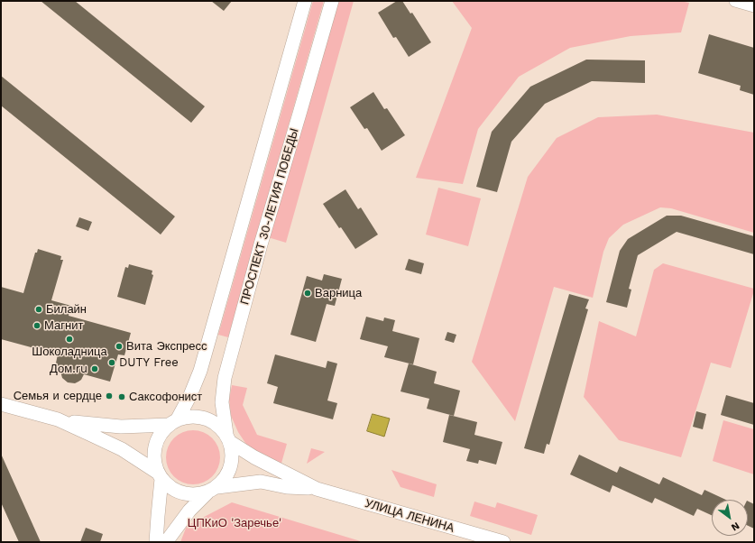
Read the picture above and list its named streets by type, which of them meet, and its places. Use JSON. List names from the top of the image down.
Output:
{
  "streets": {
    "main road": ["ПРОСПЕКТ 30-ЛЕТИЯ ПОБЕДЫ", "УЛИЦА ЛЕНИНА"]
  },
  "crossings": [
    ["ПРОСПЕКТ 30-ЛЕТИЯ ПОБЕДЫ", "УЛИЦА ЛЕНИНА"]
  ],
  "parks": ["ЦПКиО 'Заречье'"],
  "places": [
    "Варница",
    "Билайн",
    "Магнит",
    "Шоколадница",
    "Вита Экспресс",
    "DUTY Free",
    "Дом.ru",
    "Семья и сердце",
    "Саксофонист"
  ],
  "north": "bottom right"
}
